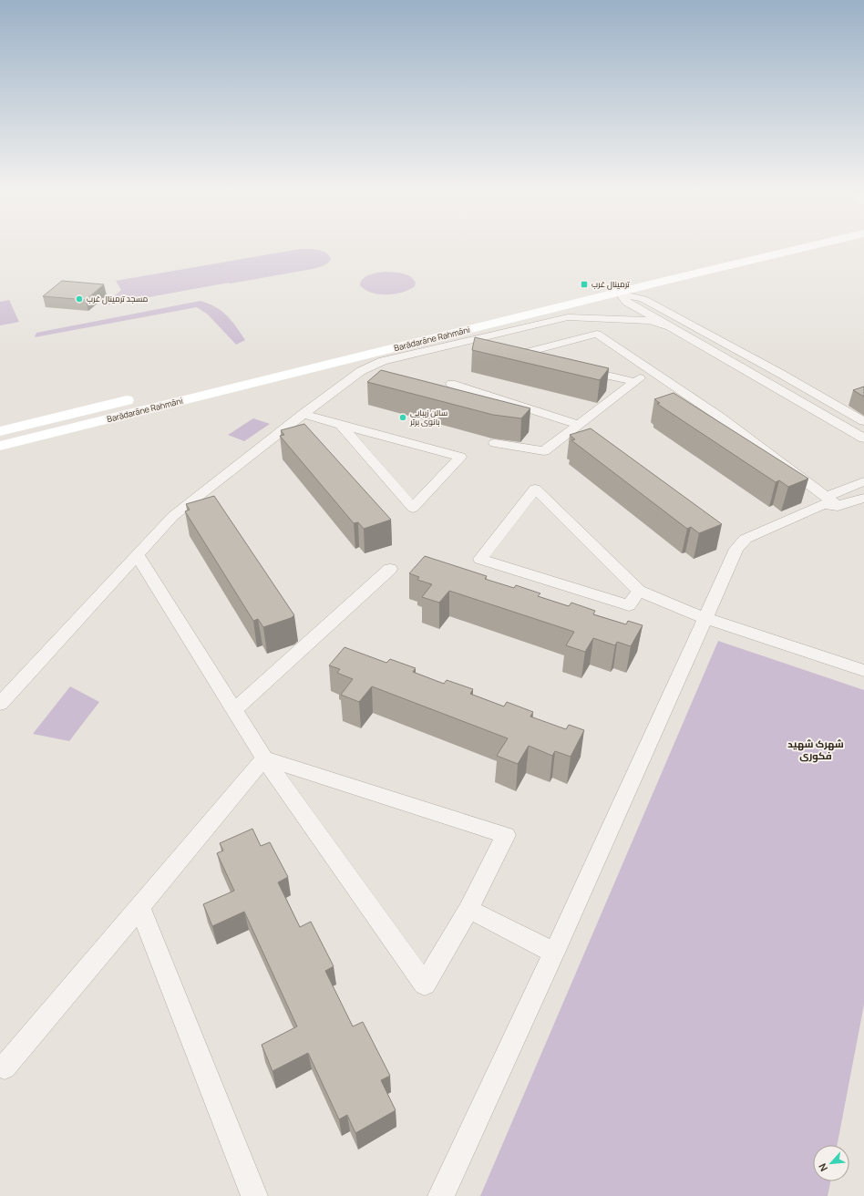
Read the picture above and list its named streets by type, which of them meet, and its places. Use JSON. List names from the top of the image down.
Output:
{
  "streets": {
    "main road": ["Barādarāne Rahmāni"]
  },
  "districts": ["شهرک شهید فکوری"],
  "places": {
    "transit": ["ترمینال غرب"],
    "other": ["مسجد ترمینال غرب", "سالن زیبایی بانوی برتر"]
  },
  "north": "bottom left"
}
